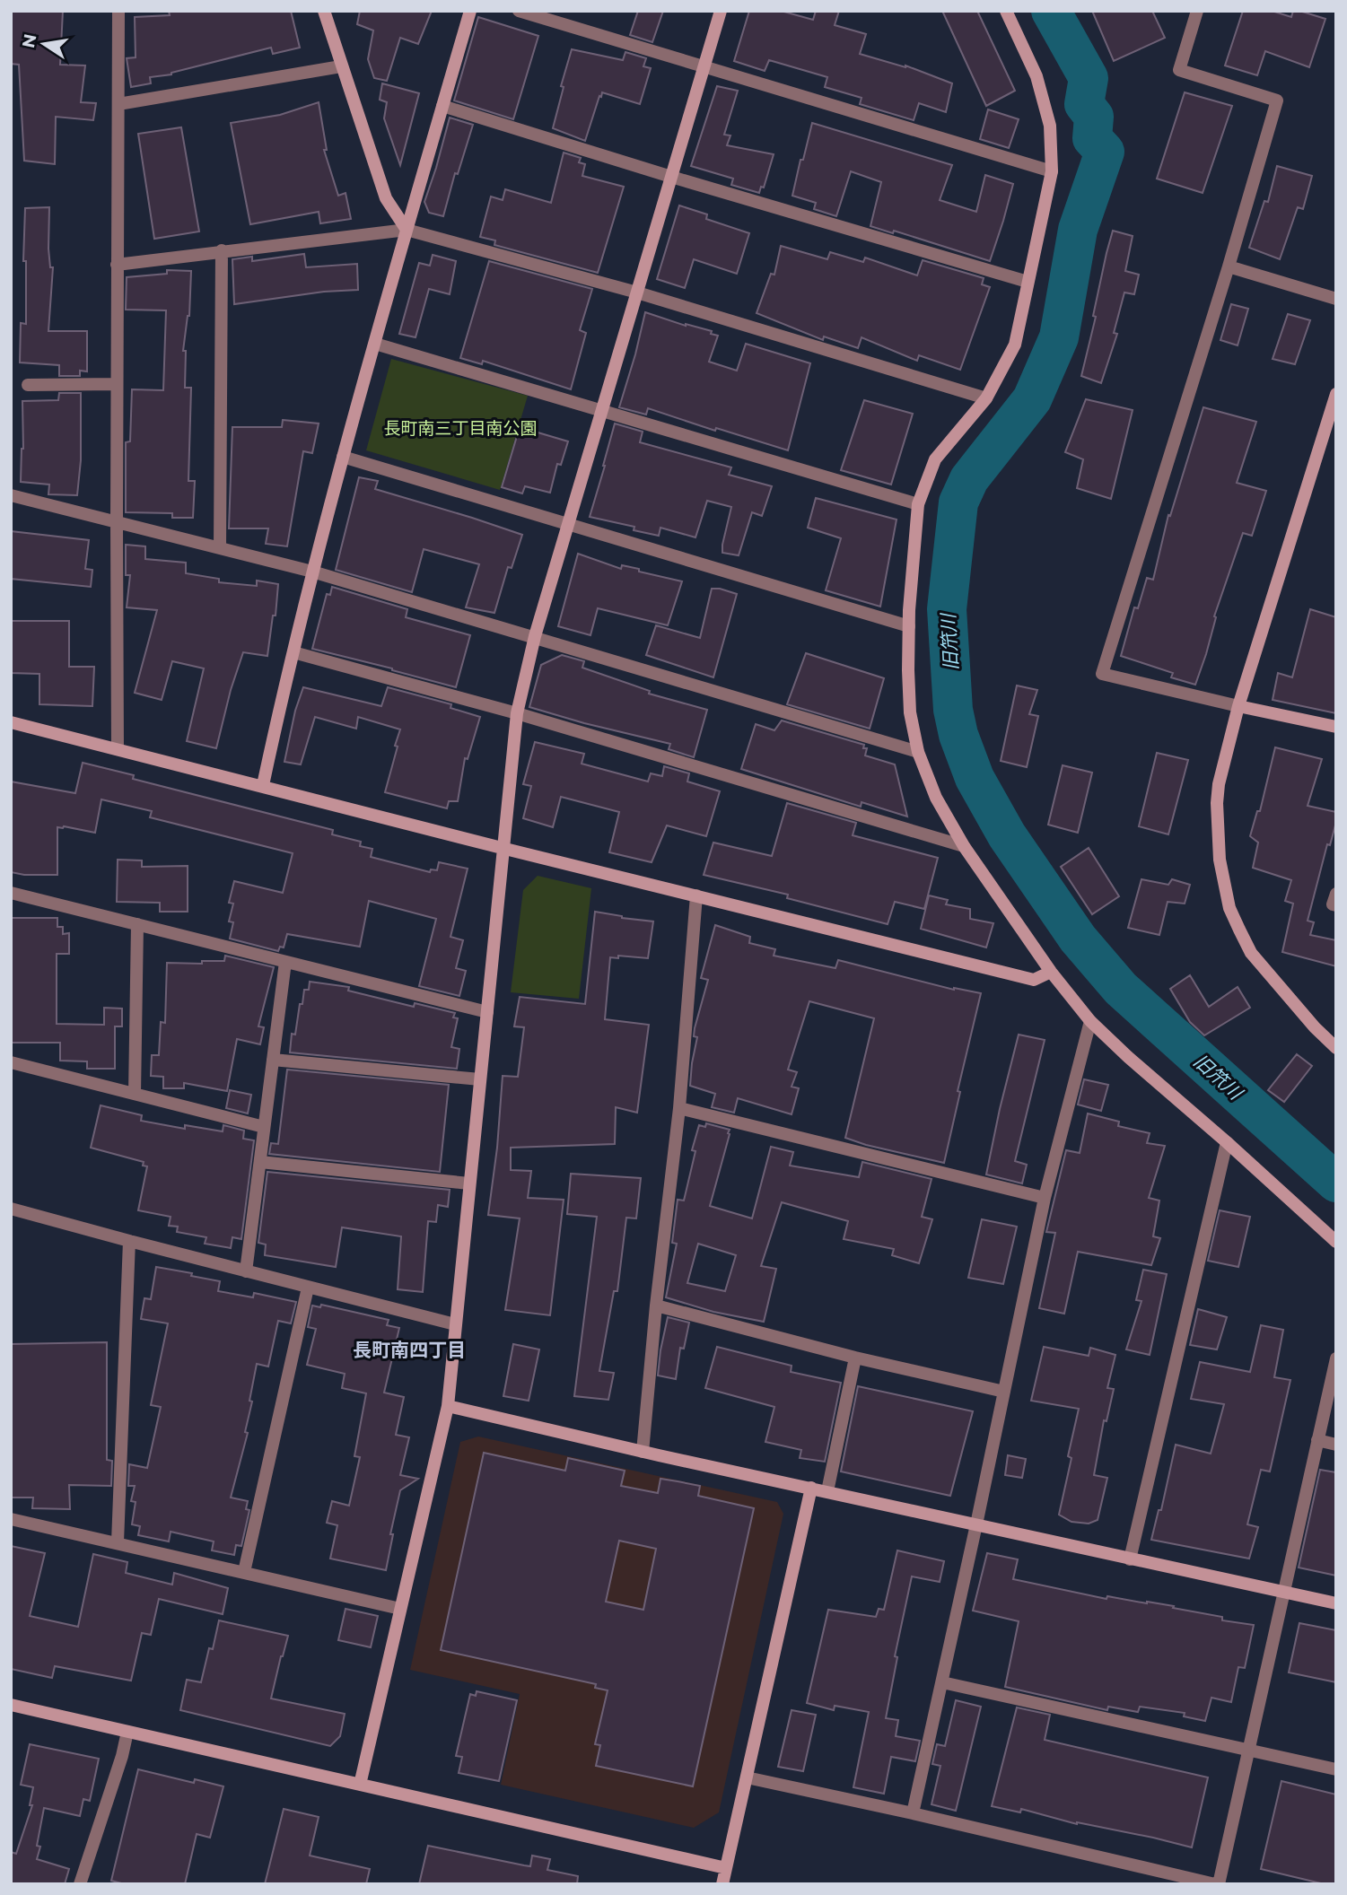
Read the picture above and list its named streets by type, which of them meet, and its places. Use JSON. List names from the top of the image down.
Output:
{
  "districts": ["長町南四丁目"],
  "water": ["旧笊川"],
  "parks": ["長町南三丁目南公園"],
  "north": "left"
}
